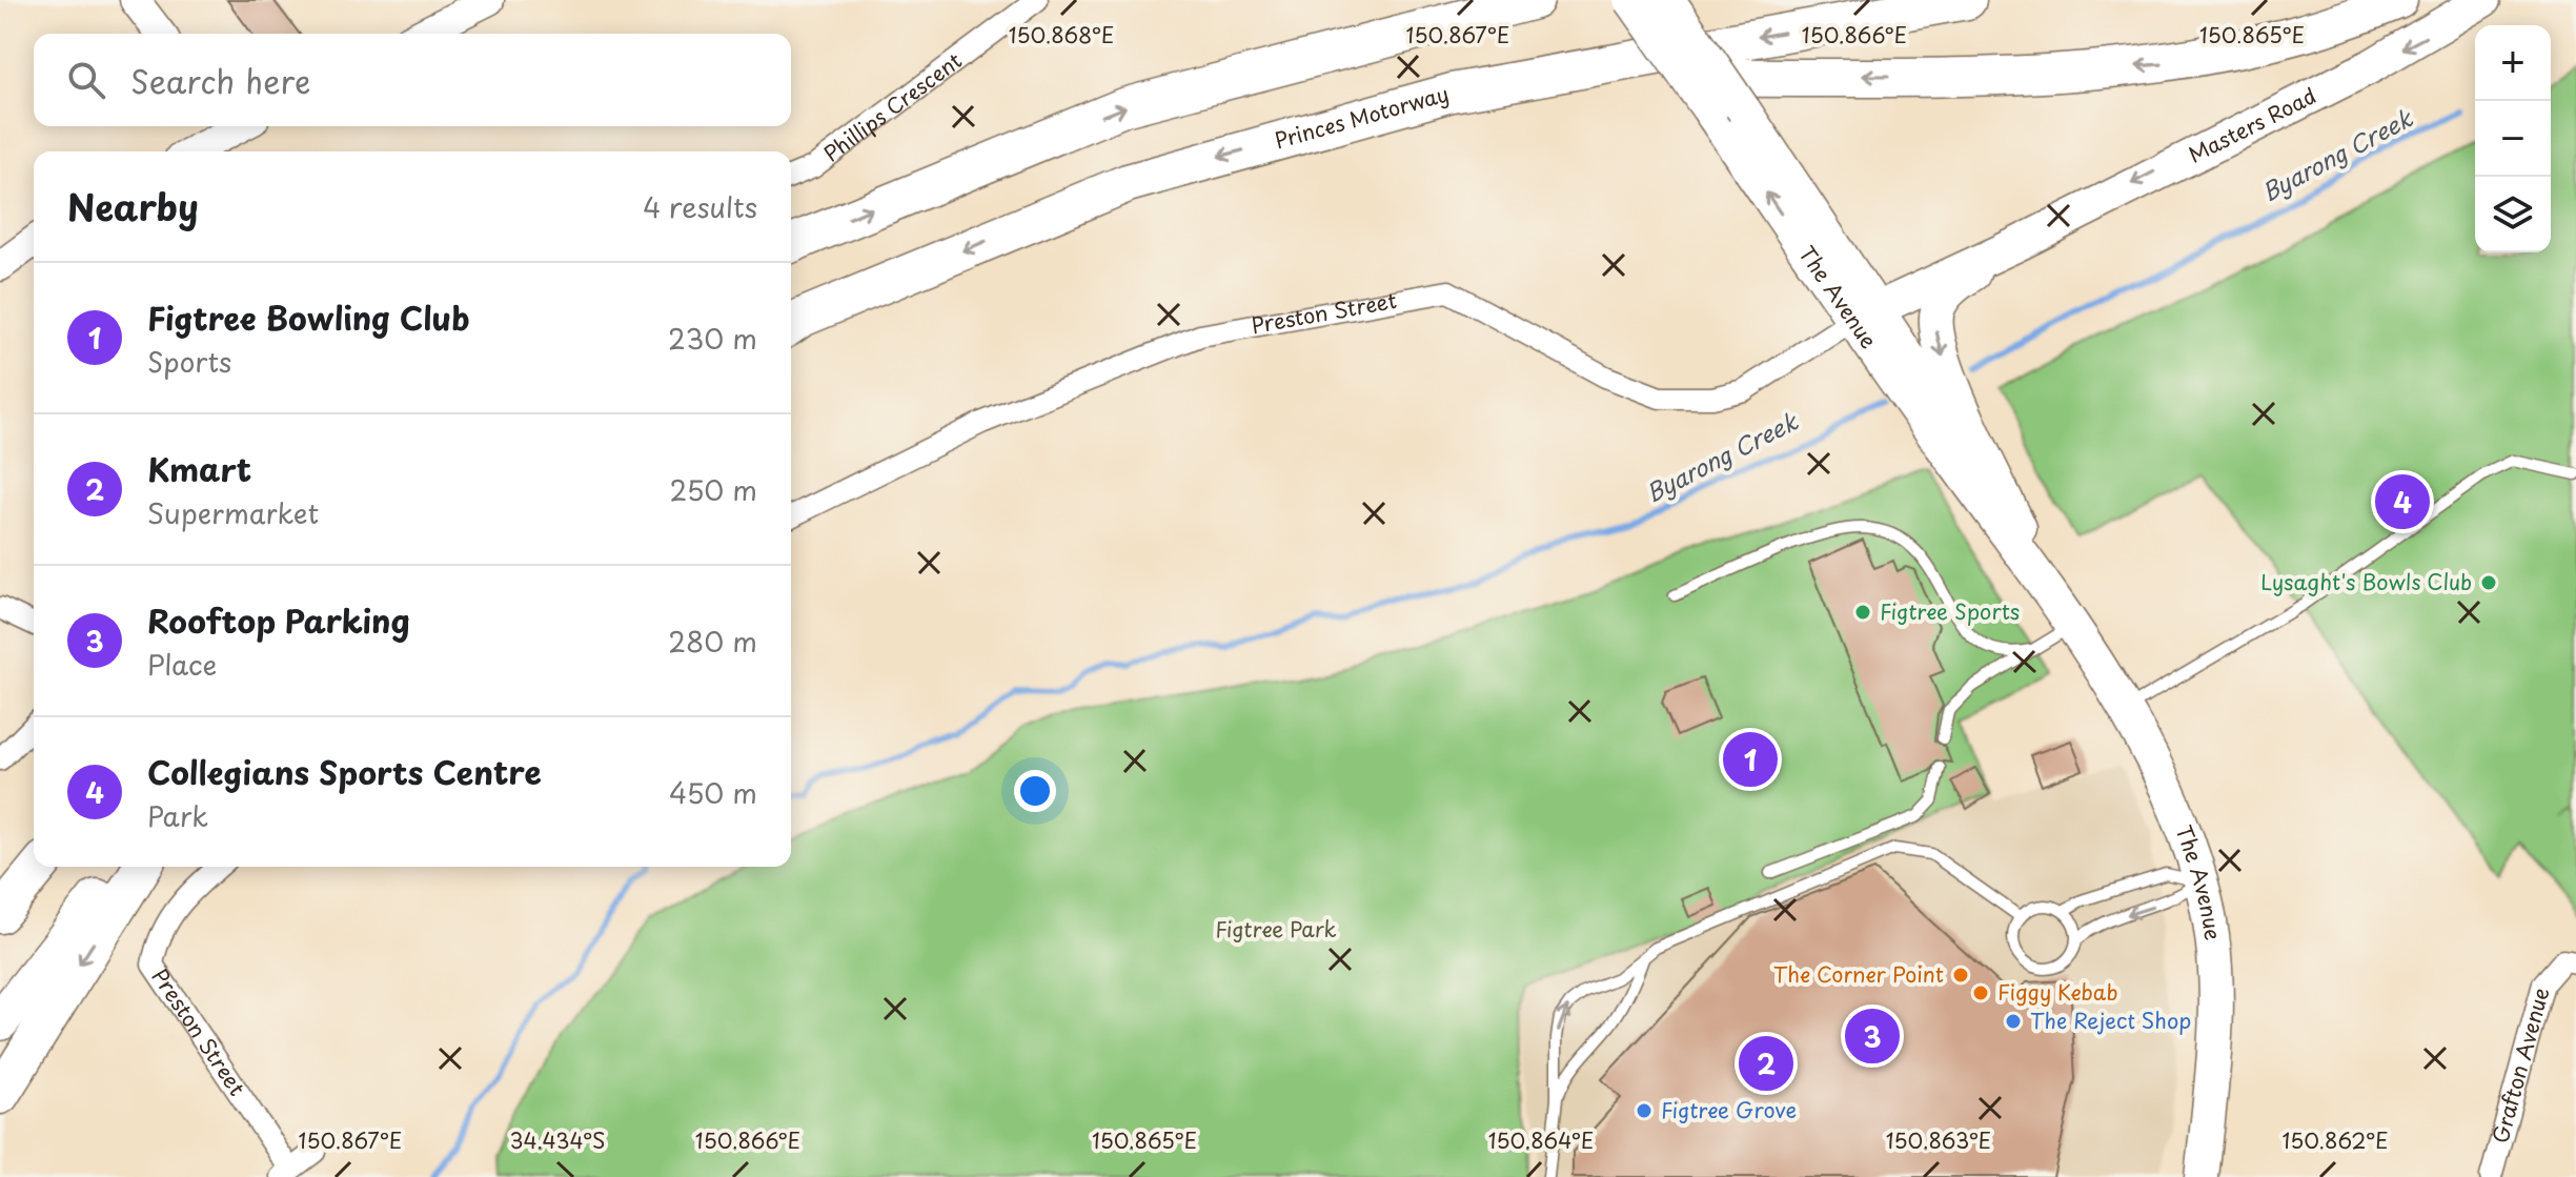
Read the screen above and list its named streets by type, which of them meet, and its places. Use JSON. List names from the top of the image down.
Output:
{
  "streets": {
    "highway": ["Princes Motorway"],
    "main road": ["Masters Road", "The Avenue"],
    "street": ["Phillips Crescent", "Preston Street", "Grafton Avenue"]
  },
  "crossings": [
    ["Masters Road", "The Avenue"],
    ["Masters Road", "Preston Street"],
    ["The Avenue", "Preston Street"]
  ],
  "water": ["Byarong Creek"],
  "parks": ["Figtree Park"],
  "places": [
    "Lysaght's Bowls Club",
    "Figtree Sports",
    "The Corner Point",
    "Figgy Kebab",
    "The Reject Shop",
    "Figtree Grove"
  ],
  "page": {
    "map_buttons": ["+", "−"],
    "search": "Search here",
    "heading": ["Nearby", "4 results"],
    "list": [
      {
        "mark": "1",
        "name": "Figtree Bowling Club",
        "note": "Sports",
        "value": "230 m"
      },
      {
        "mark": "2",
        "name": "Kmart",
        "note": "Supermarket",
        "value": "250 m"
      },
      {
        "mark": "3",
        "name": "Rooftop Parking",
        "note": "Place",
        "value": "280 m"
      },
      {
        "mark": "4",
        "name": "Collegians Sports Centre",
        "note": "Park",
        "value": "450 m"
      }
    ],
    "pins": [
      "4",
      "1",
      "3",
      "2"
    ]
  },
  "coordinates": [
    "150.868°E",
    "150.867°E",
    "150.865°E",
    "150.866°E",
    "150.864°E",
    "150.863°E",
    "150.862°E",
    "34.434°S"
  ]
}
